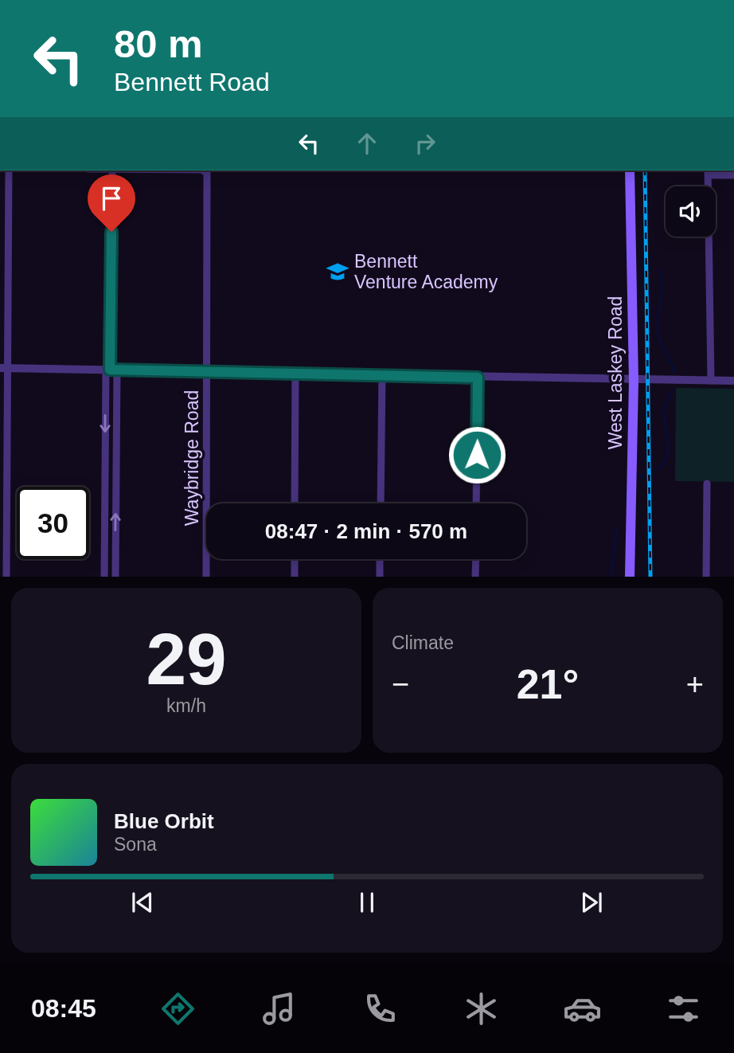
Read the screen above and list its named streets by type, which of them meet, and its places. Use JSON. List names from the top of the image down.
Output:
{
  "streets": {
    "main road": ["West Laskey Road"],
    "street": ["Waybridge Road"]
  },
  "places": {
    "school or university": ["Bennett Venture Academy"]
  },
  "page": {
    "turn": ["80 m", "Bennett Road"],
    "limit": "30",
    "trip": "08:47 · 2 min · 570 m",
    "tile": [
      ["29", "km/h"],
      "Climate"
    ],
    "heat": ["−", "21°", "+"],
    "song": ["Blue Orbit", "Sona"],
    "tabs": "08:45"
  }
}
